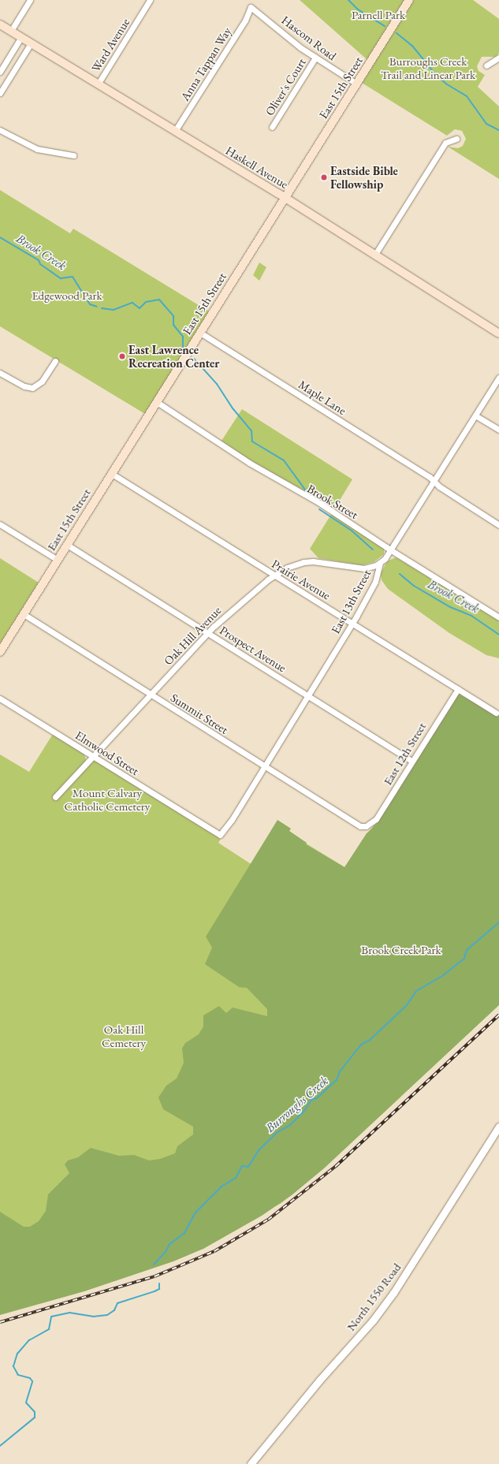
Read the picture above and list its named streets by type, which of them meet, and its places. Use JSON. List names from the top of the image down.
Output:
{
  "streets": {
    "main road": ["East 15th Street", "Haskell Avenue"],
    "street": [
      "Hascom Road",
      "Ward Avenue",
      "Anna Tappan Way",
      "Oliver's Court",
      "Maple Lane",
      "Brook Street",
      "Prairie Avenue",
      "East 13th Street",
      "Oak Hill Avenue",
      "Prospect Avenue",
      "Summit Street",
      "Elmwood Street",
      "East 12th Street",
      "North 1550 Road"
    ]
  },
  "crossings": [
    ["Hascom Road", "Anna Tappan Way"],
    ["Hascom Road", "Oliver's Court"],
    ["Hascom Road", "East 15th Street"],
    ["Ward Avenue", "Haskell Avenue"],
    ["Anna Tappan Way", "Haskell Avenue"],
    ["East 15th Street", "Haskell Avenue"],
    ["East 15th Street", "Maple Lane"],
    ["East 15th Street", "Brook Street"],
    ["East 15th Street", "Prairie Avenue"],
    ["East 15th Street", "Prospect Avenue"],
    ["East 15th Street", "Summit Street"],
    ["Maple Lane", "East 13th Street"],
    ["Brook Street", "East 13th Street"],
    ["Prairie Avenue", "East 13th Street"],
    ["Prairie Avenue", "Oak Hill Avenue"],
    ["Prairie Avenue", "East 12th Street"],
    ["East 13th Street", "Oak Hill Avenue"],
    ["East 13th Street", "Prospect Avenue"],
    ["East 13th Street", "Summit Street"],
    ["East 13th Street", "Elmwood Street"],
    ["Oak Hill Avenue", "Prospect Avenue"],
    ["Oak Hill Avenue", "Summit Street"],
    ["Oak Hill Avenue", "Elmwood Street"],
    ["Prospect Avenue", "East 12th Street"],
    ["Summit Street", "East 12th Street"]
  ],
  "water": ["Brook Creek", "Burroughs Creek"],
  "parks": [
    "Parnell Park",
    "Burroughs Creek Trail and Linear Park",
    "Edgewood Park",
    "Mount Calvary Catholic Cemetery",
    "Brook Creek Park",
    "Oak Hill Cemetery"
  ],
  "places": ["Eastside Bible Fellowship", "East Lawrence Recreation Center"]
}
